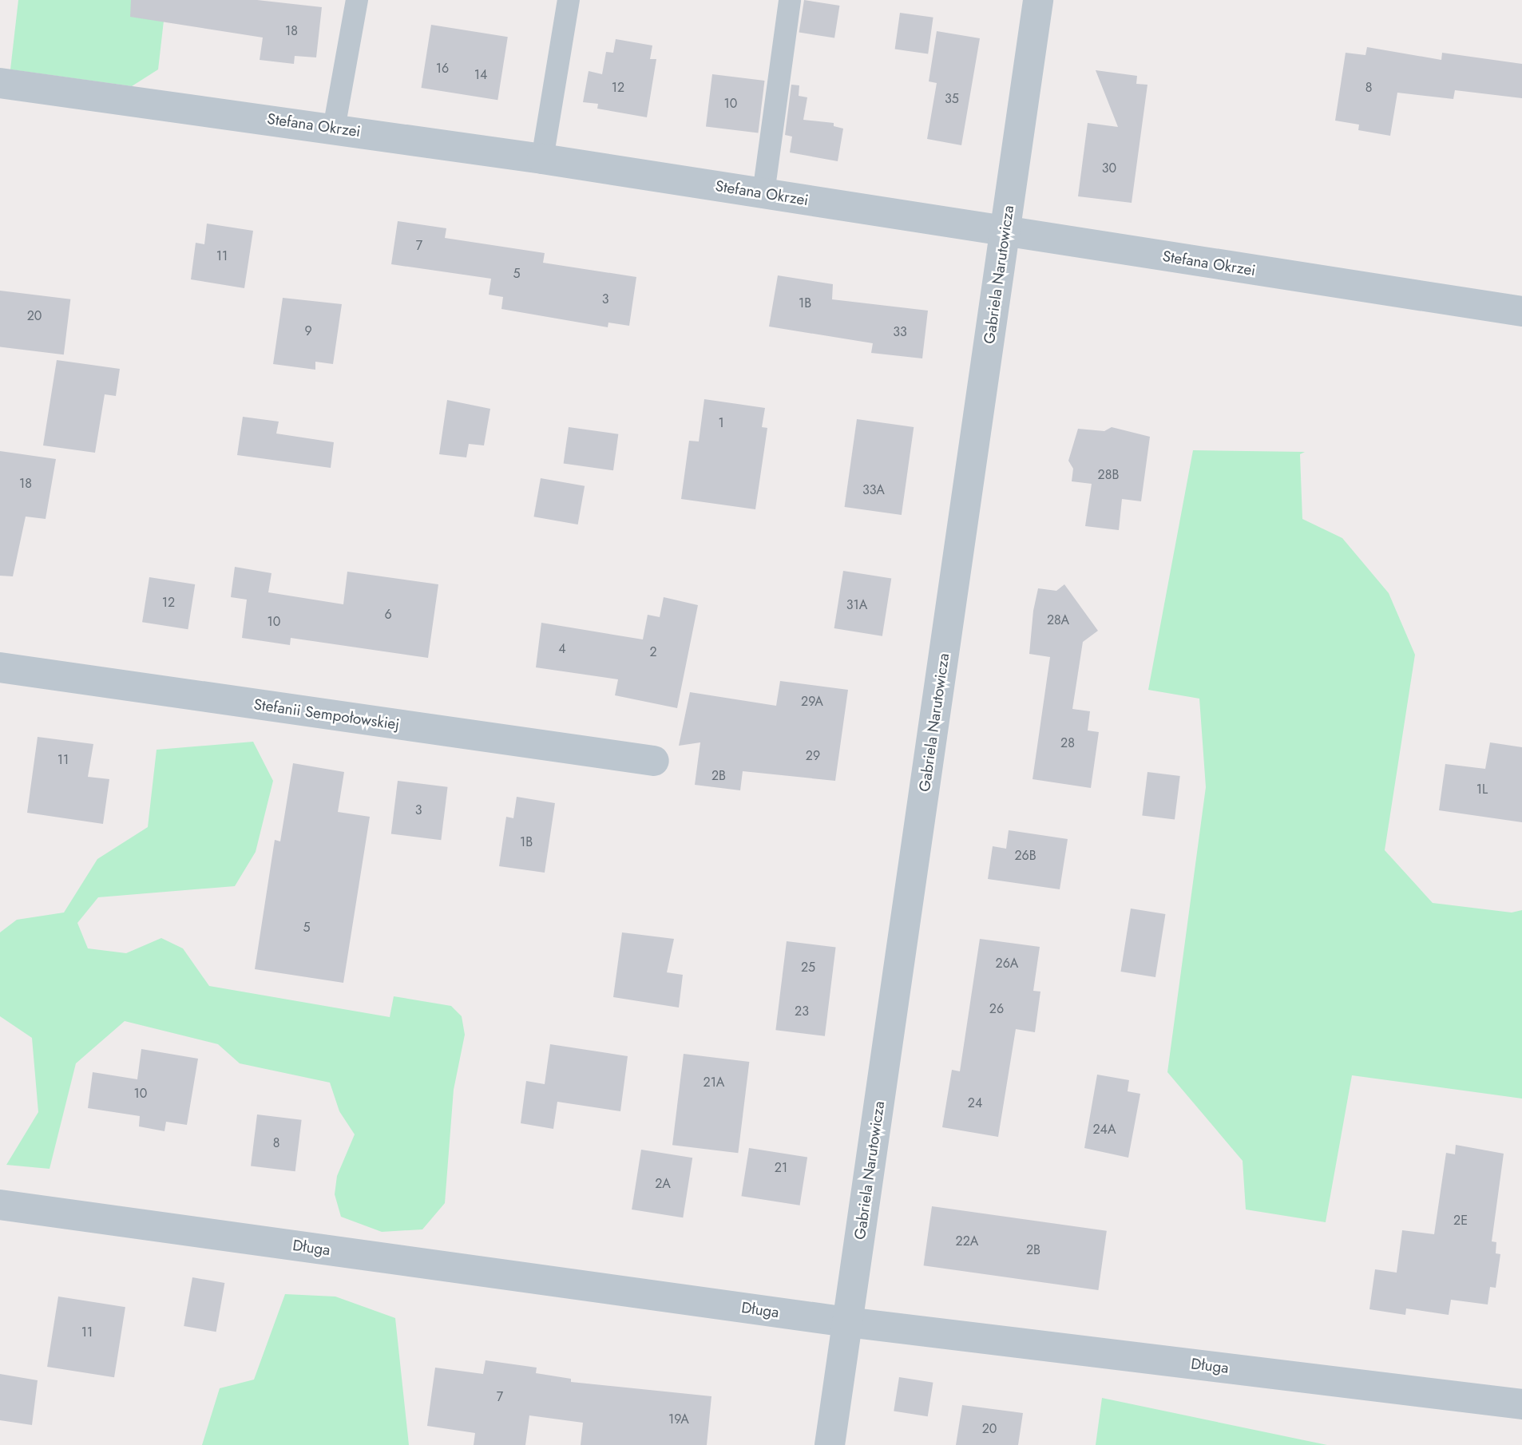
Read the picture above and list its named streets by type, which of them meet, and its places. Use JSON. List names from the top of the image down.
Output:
{
  "streets": {
    "street": [
      "Stefana Okrzei",
      "Gabriela Narutowicza",
      "Stefanii Sempołowskiej",
      "Długa"
    ]
  },
  "crossings": [
    ["Stefana Okrzei", "Gabriela Narutowicza"],
    ["Gabriela Narutowicza", "Długa"]
  ],
  "house_numbers": [
    "18",
    "16",
    "14",
    "12",
    "8",
    "35",
    "10",
    "30",
    "7",
    "11",
    "5",
    "3",
    "1B",
    "20",
    "9",
    "33",
    "1",
    "28B",
    "18",
    "33A",
    "12",
    "31A",
    "6",
    "28A",
    "10",
    "4",
    "2",
    "29A",
    "28",
    "29",
    "11",
    "2B",
    "1L",
    "3",
    "1B",
    "26B",
    "5",
    "26A",
    "25",
    "26",
    "23",
    "21A",
    "10",
    "24",
    "24A",
    "8",
    "21",
    "2A",
    "2E",
    "22A",
    "2B",
    "11",
    "7",
    "19A",
    "20"
  ]
}
